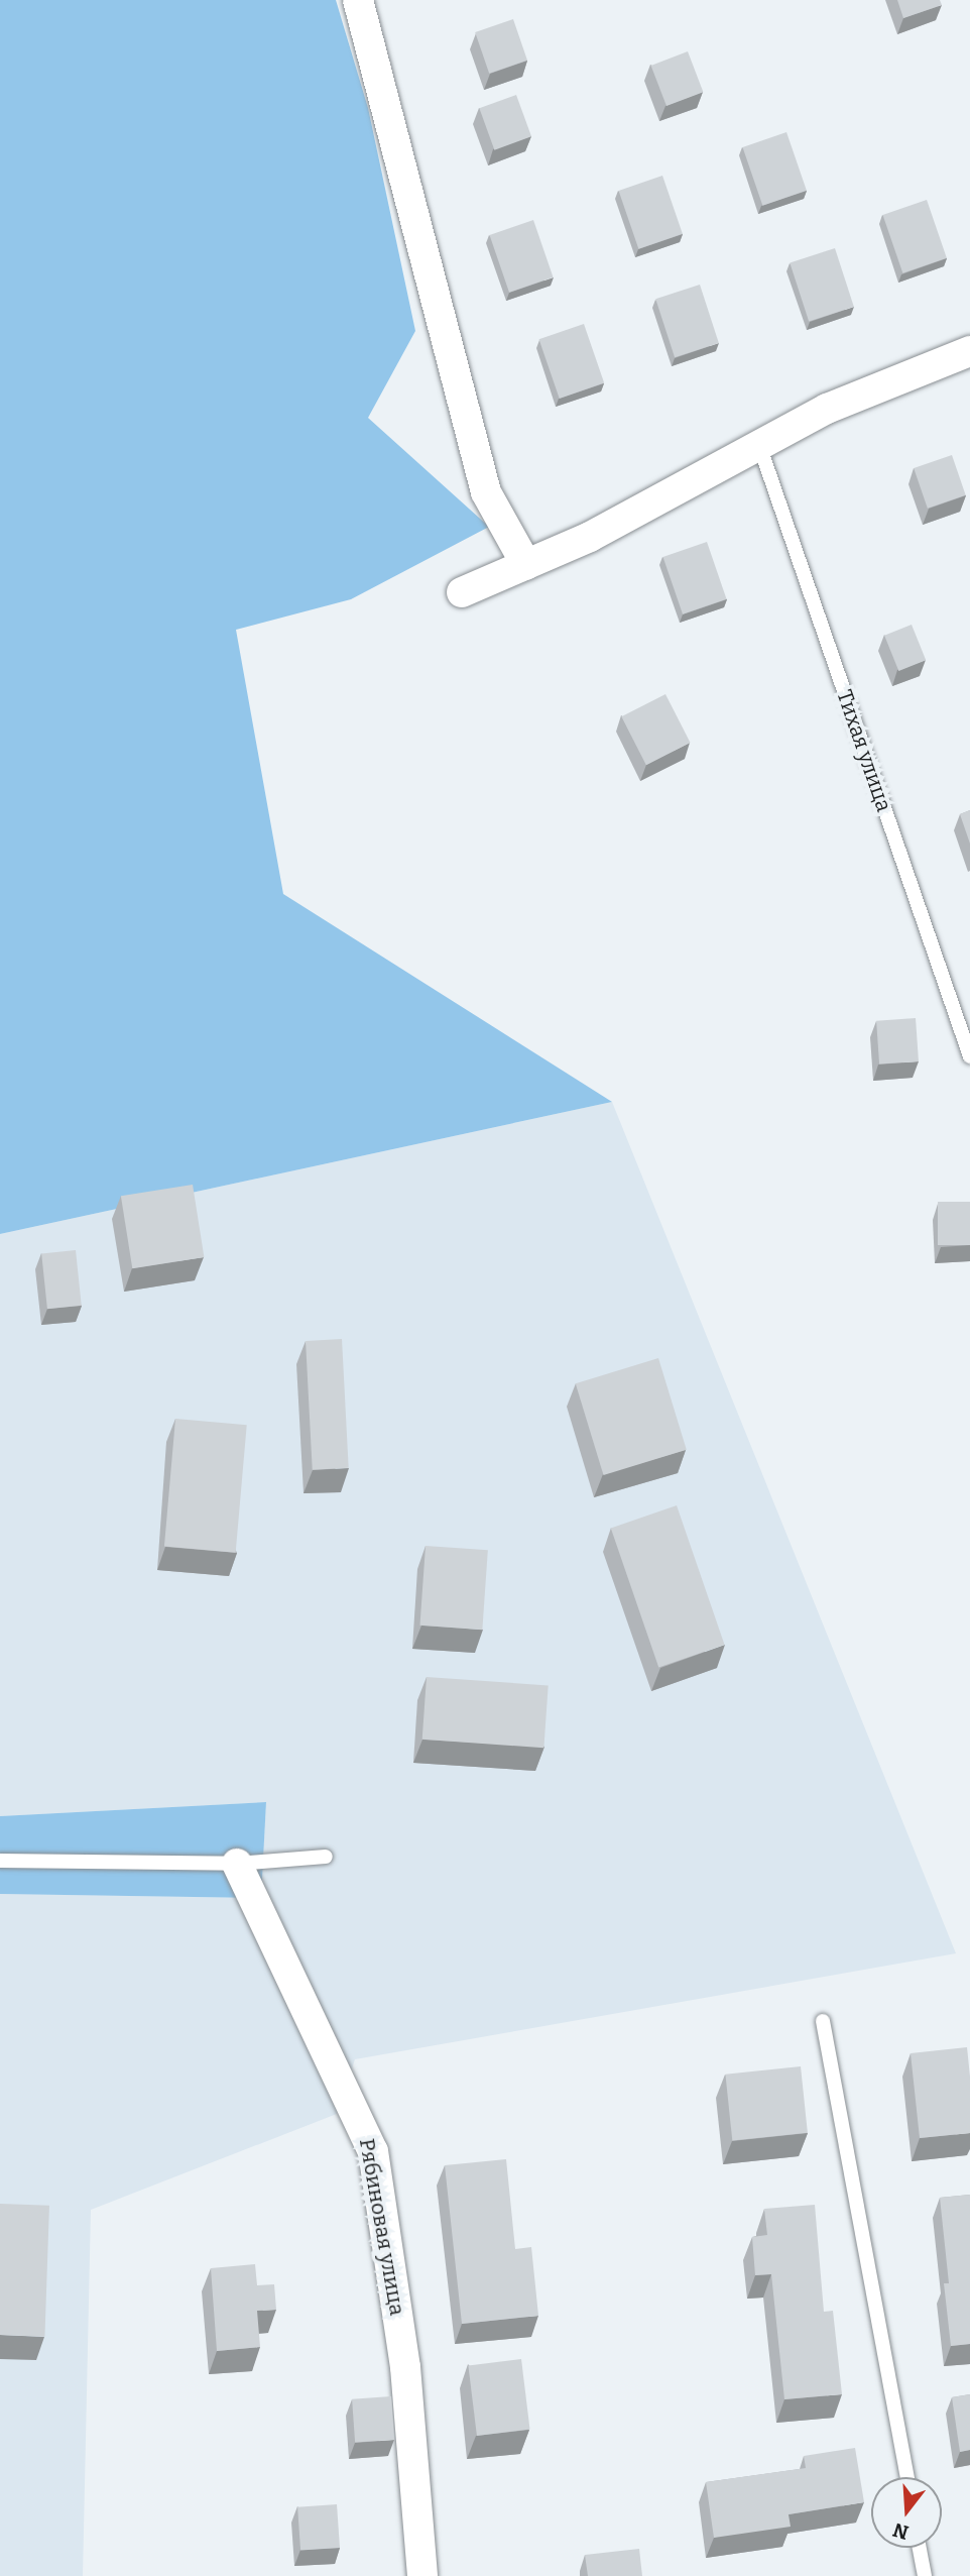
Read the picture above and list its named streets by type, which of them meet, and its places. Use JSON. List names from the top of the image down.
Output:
{
  "streets": {
    "street": ["Рябиновая улица"],
    "lane": ["Тихая улица"]
  },
  "north": "bottom"
}
